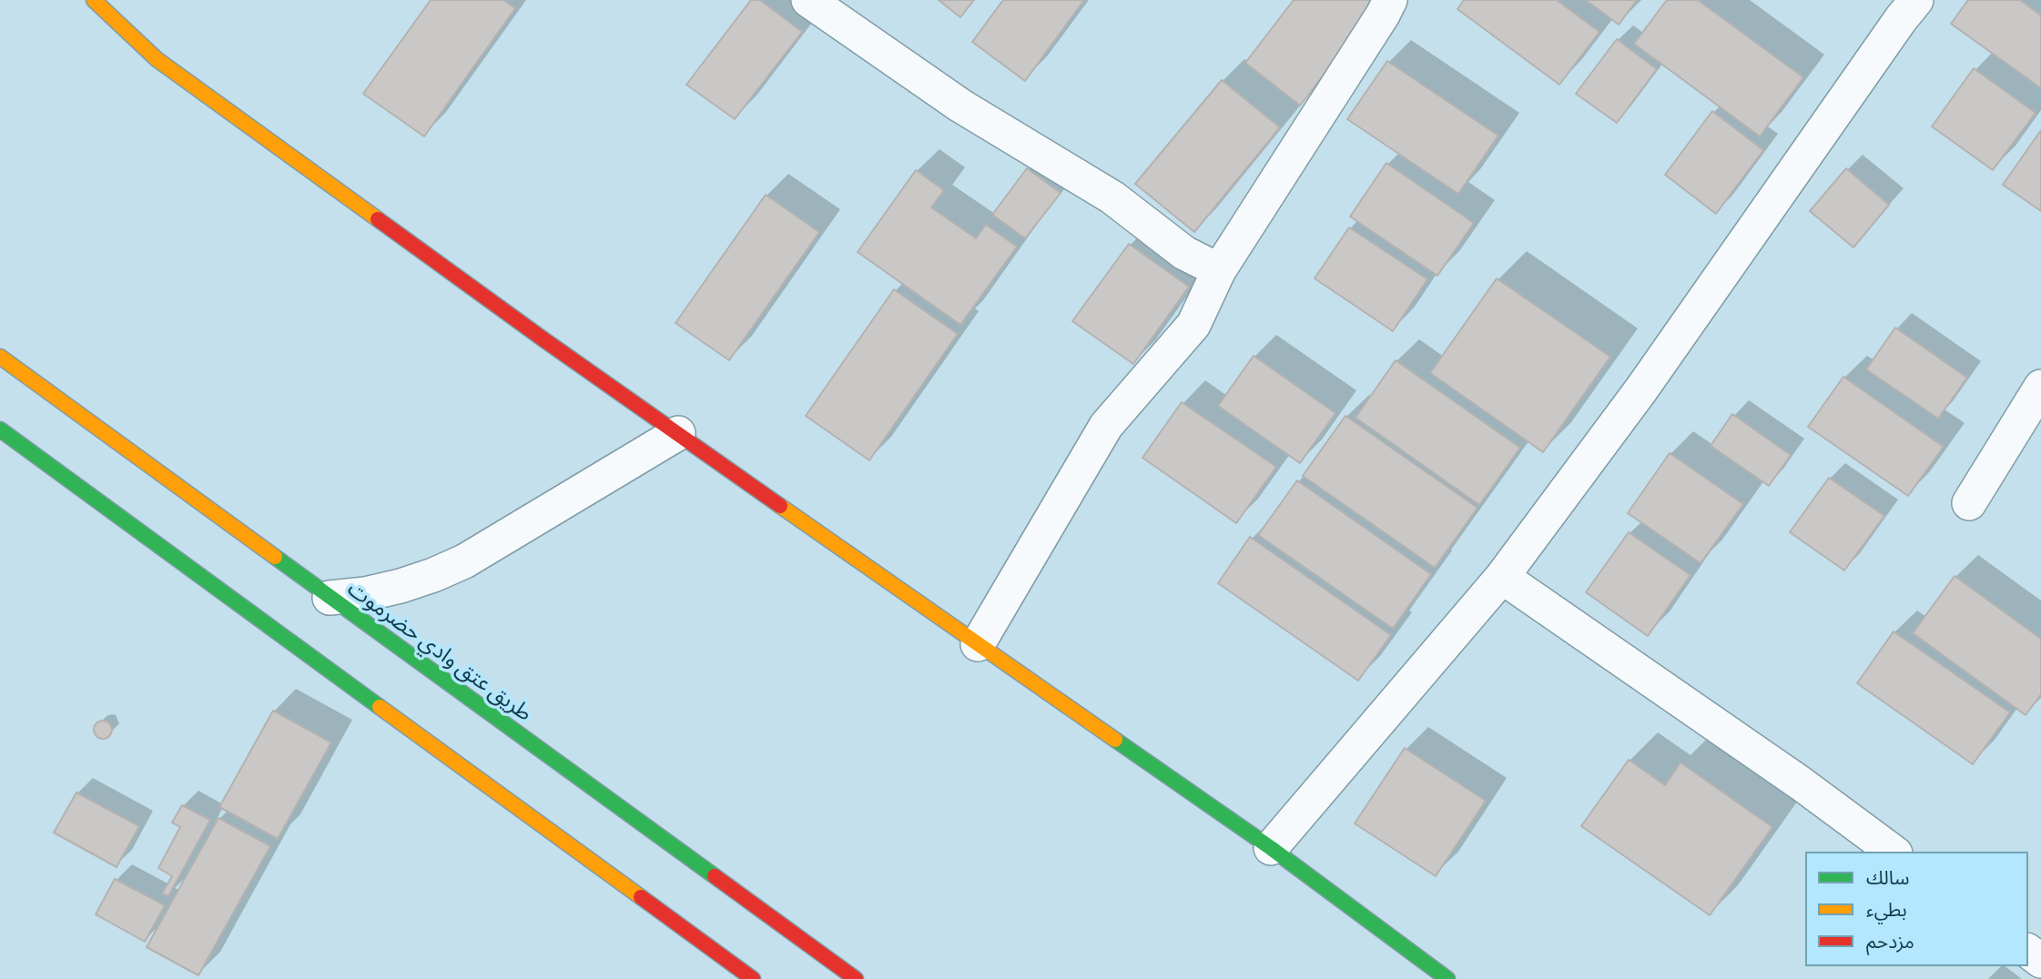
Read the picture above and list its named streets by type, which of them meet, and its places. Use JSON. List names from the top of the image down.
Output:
{
  "streets": {
    "main road": ["طريق عتق وادي حضرموت"]
  },
  "legend": ["سالك", "بطيء", "مزدحم"]
}
